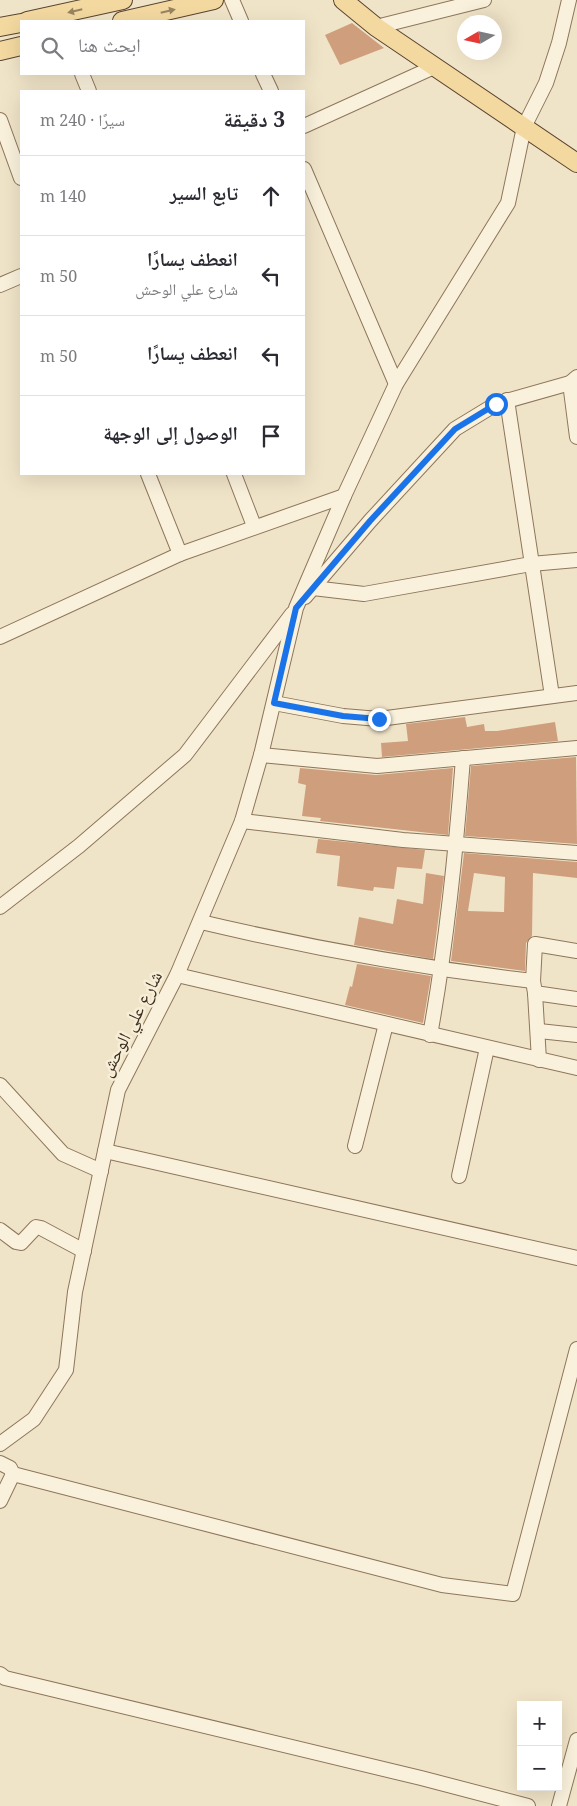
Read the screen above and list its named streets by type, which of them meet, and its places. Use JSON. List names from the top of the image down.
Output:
{
  "streets": {
    "street": ["شارع علي الوحش"]
  },
  "north": "left",
  "page": {
    "search": "ابحث هنا",
    "heading": ["3 دقيقة", "سيرًا · 240 m"],
    "list": [
      ["تابع السير", "140 m"],
      ["انعطف يسارًا", "شارع علي الوحش", "50 m"],
      ["انعطف يسارًا", "50 m"],
      "الوصول إلى الوجهة"
    ],
    "map_buttons": ["+", "−"]
  }
}
